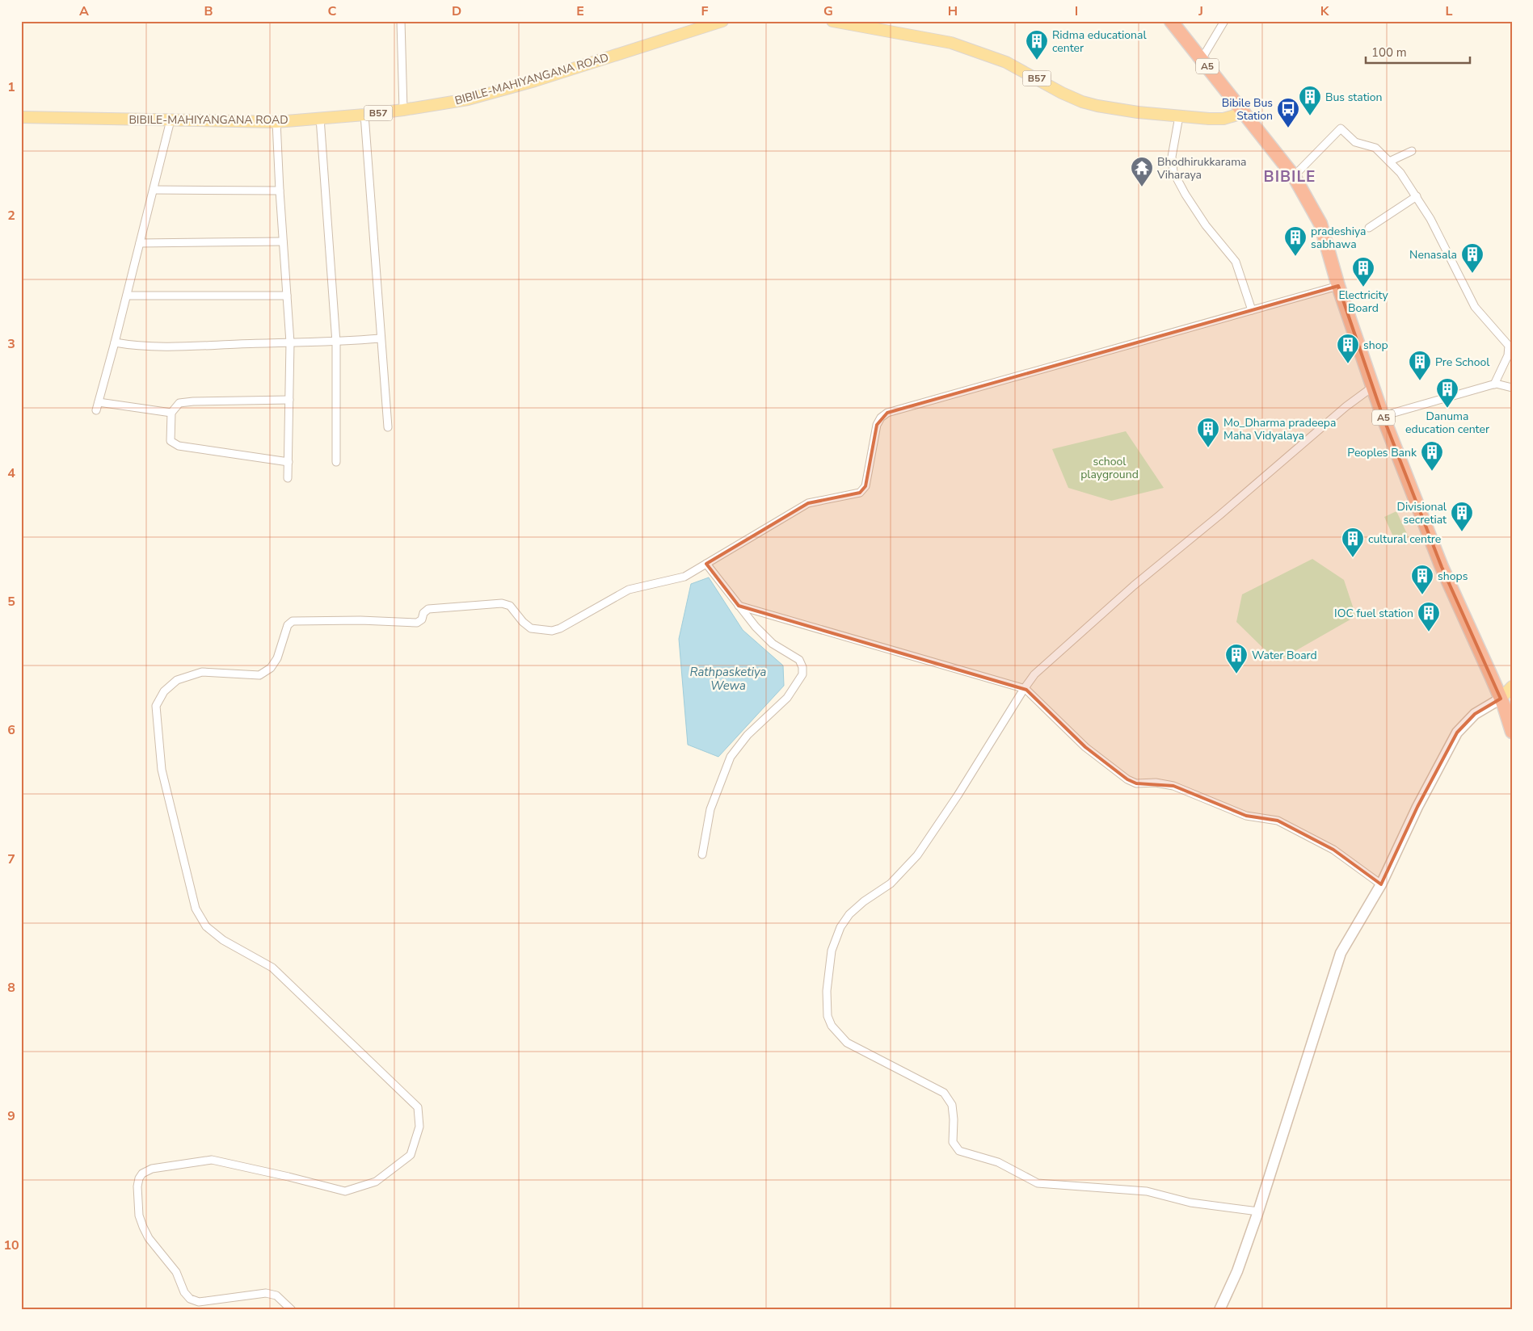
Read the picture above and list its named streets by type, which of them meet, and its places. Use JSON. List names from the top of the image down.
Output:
{
  "streets": {
    "highway": ["A5"],
    "main road": ["B57", "BIBILE-MAHIYANGANA ROAD"]
  },
  "crossings": [
    ["A5", "B57"]
  ],
  "districts": ["BIBILE"],
  "water": ["Rathpasketiya Wewa"],
  "parks": ["school playground"],
  "places": {
    "building": [
      "Ridma educational center",
      "Bus station",
      "pradeshiya sabhawa",
      "Nenasala",
      "Electricity Board",
      "shop",
      "Pre School",
      "Danuma education center",
      "Mo_Dharma pradeepa Maha Vidyalaya",
      "Peoples Bank",
      "Divisional secretiat",
      "cultural centre",
      "shops",
      "IOC fuel station",
      "Water Board"
    ],
    "bus stop": ["Bibile Bus Station"],
    "temple": ["Bhodhirukkarama Viharaya"]
  },
  "scale_bar": "100 m",
  "grid": {
    "columns": [
      "A",
      "B",
      "C",
      "D",
      "E",
      "F",
      "G",
      "H",
      "I",
      "J",
      "K",
      "L"
    ],
    "rows": [
      "1",
      "2",
      "3",
      "4",
      "5",
      "6",
      "7",
      "8",
      "9",
      "10"
    ]
  }
}
